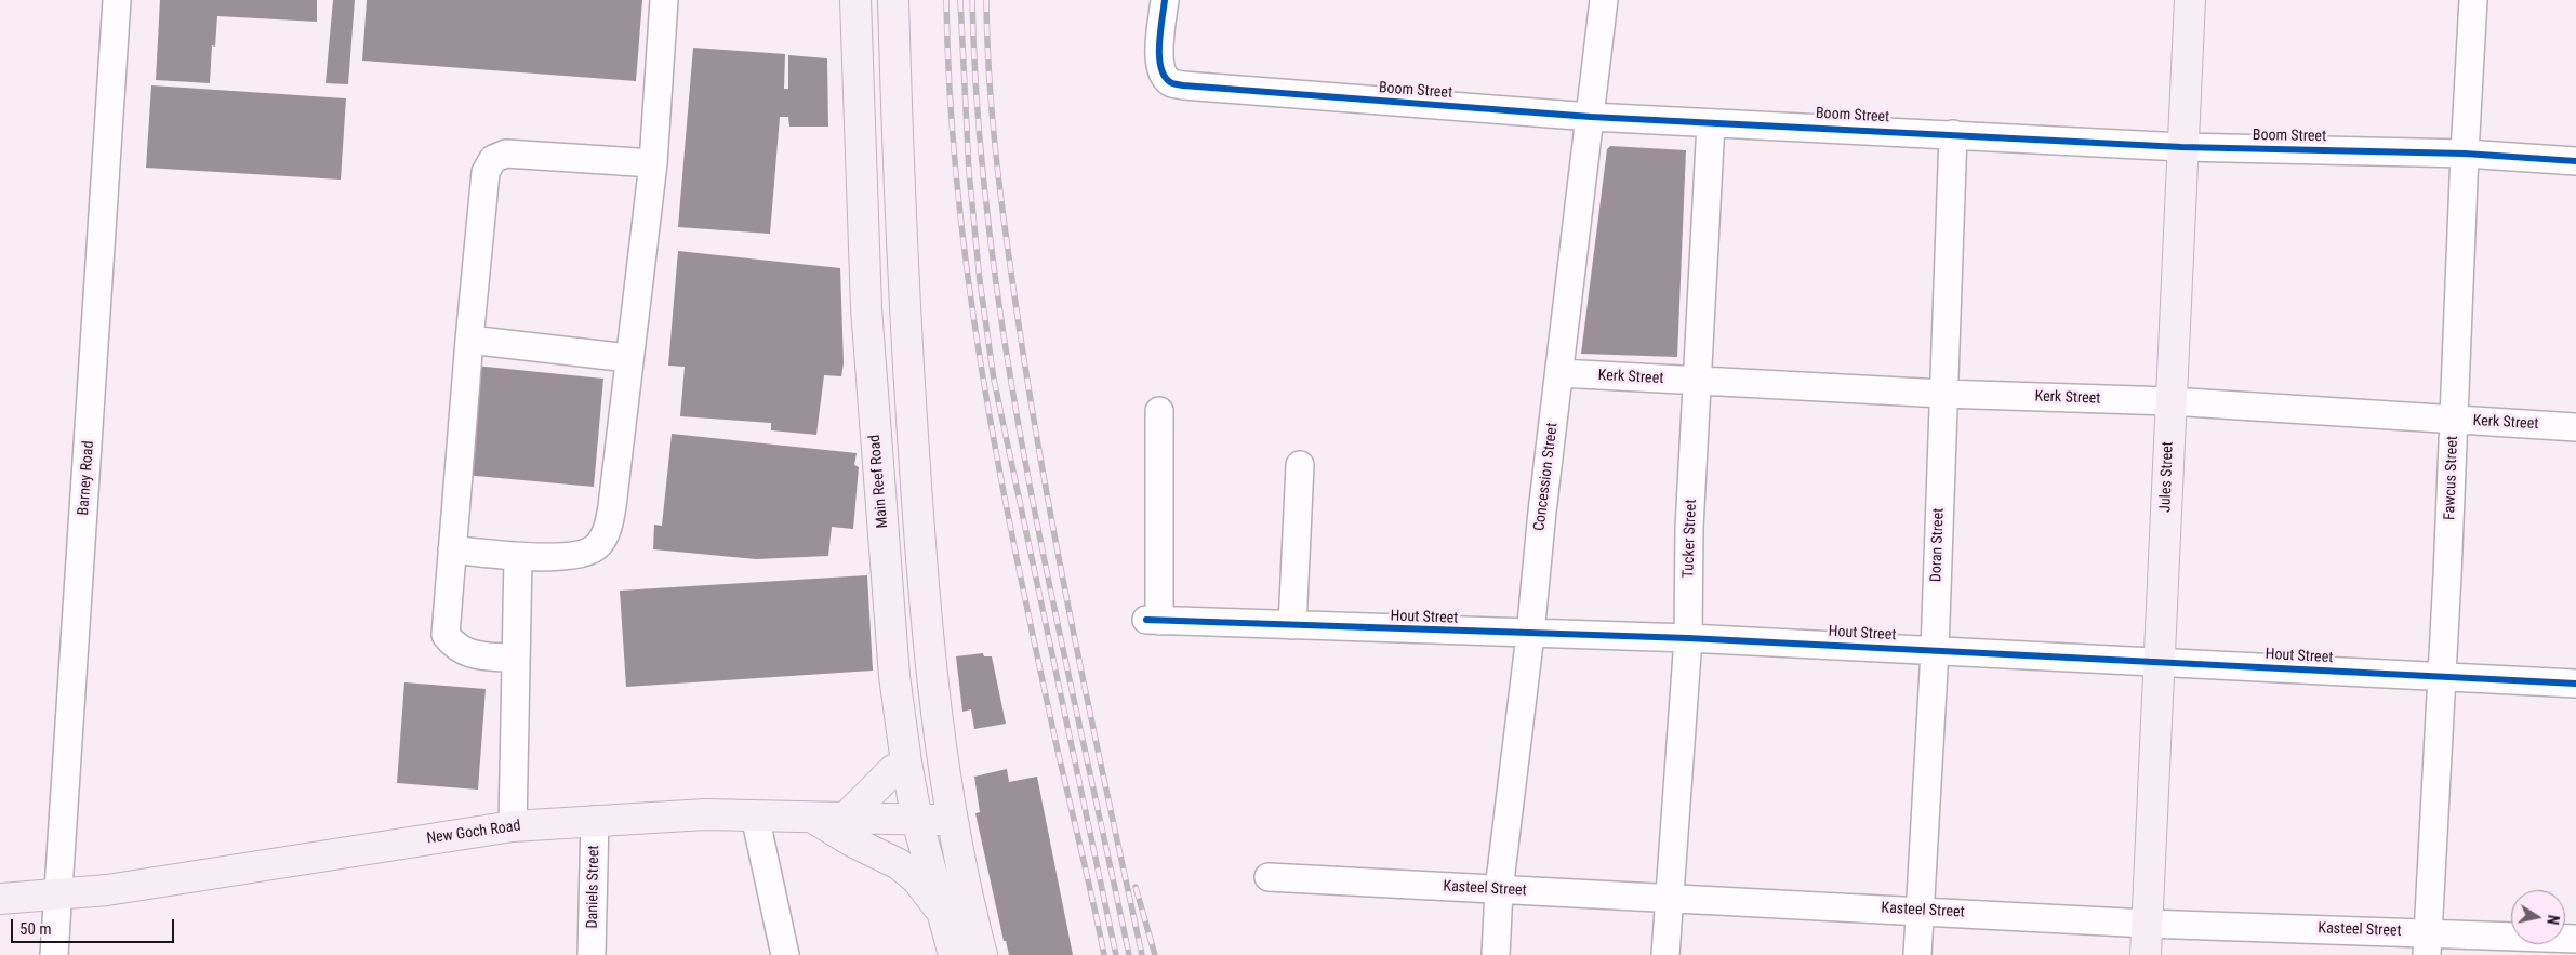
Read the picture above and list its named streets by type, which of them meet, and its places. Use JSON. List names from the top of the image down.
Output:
{
  "streets": {
    "main road": ["Jules Street", "Main Reef Road", "New Goch Road"],
    "street": [
      "Boom Street",
      "Kerk Street",
      "Concession Street",
      "Barney Road",
      "Fawcus Street",
      "Tucker Street",
      "Doran Street",
      "Hout Street",
      "Daniels Street",
      "Kasteel Street"
    ]
  },
  "crossings": [
    ["Boom Street", "Concession Street"],
    ["Boom Street", "Jules Street"],
    ["Boom Street", "Fawcus Street"],
    ["Boom Street", "Tucker Street"],
    ["Boom Street", "Doran Street"],
    ["Kerk Street", "Concession Street"],
    ["Kerk Street", "Jules Street"],
    ["Kerk Street", "Fawcus Street"],
    ["Kerk Street", "Tucker Street"],
    ["Kerk Street", "Doran Street"],
    ["Concession Street", "Hout Street"],
    ["Concession Street", "Kasteel Street"],
    ["Jules Street", "Hout Street"],
    ["Jules Street", "Kasteel Street"],
    ["Barney Road", "New Goch Road"],
    ["Fawcus Street", "Hout Street"],
    ["Fawcus Street", "Kasteel Street"],
    ["Main Reef Road", "New Goch Road"],
    ["Tucker Street", "Hout Street"],
    ["Tucker Street", "Kasteel Street"],
    ["Doran Street", "Hout Street"],
    ["Doran Street", "Kasteel Street"],
    ["New Goch Road", "Daniels Street"]
  ],
  "scale_bar": "50 m",
  "north": "right"
}
